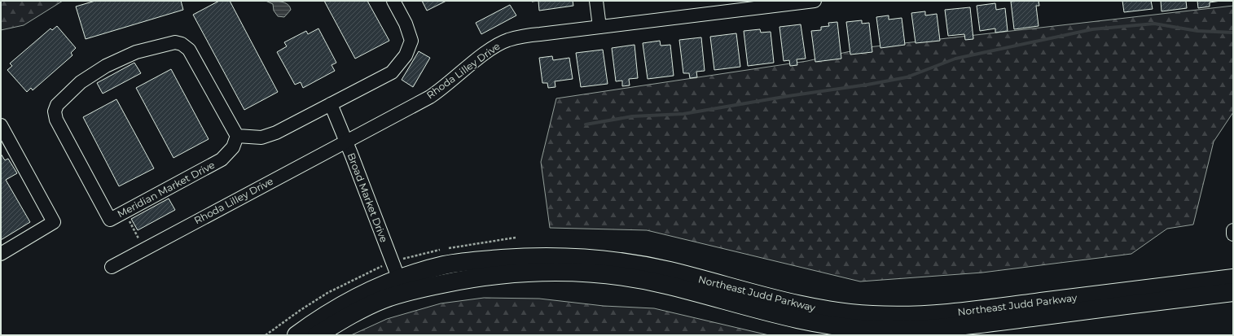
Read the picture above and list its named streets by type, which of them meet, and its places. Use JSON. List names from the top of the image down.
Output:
{
  "streets": {
    "highway": ["Northeast Judd Parkway"],
    "street": ["Rhoda Lilley Drive", "Meridian Market Drive", "Broad Market Drive"]
  },
  "crossings": [
    ["Rhoda Lilley Drive", "Broad Market Drive"],
    ["Broad Market Drive", "Northeast Judd Parkway"]
  ]
}
